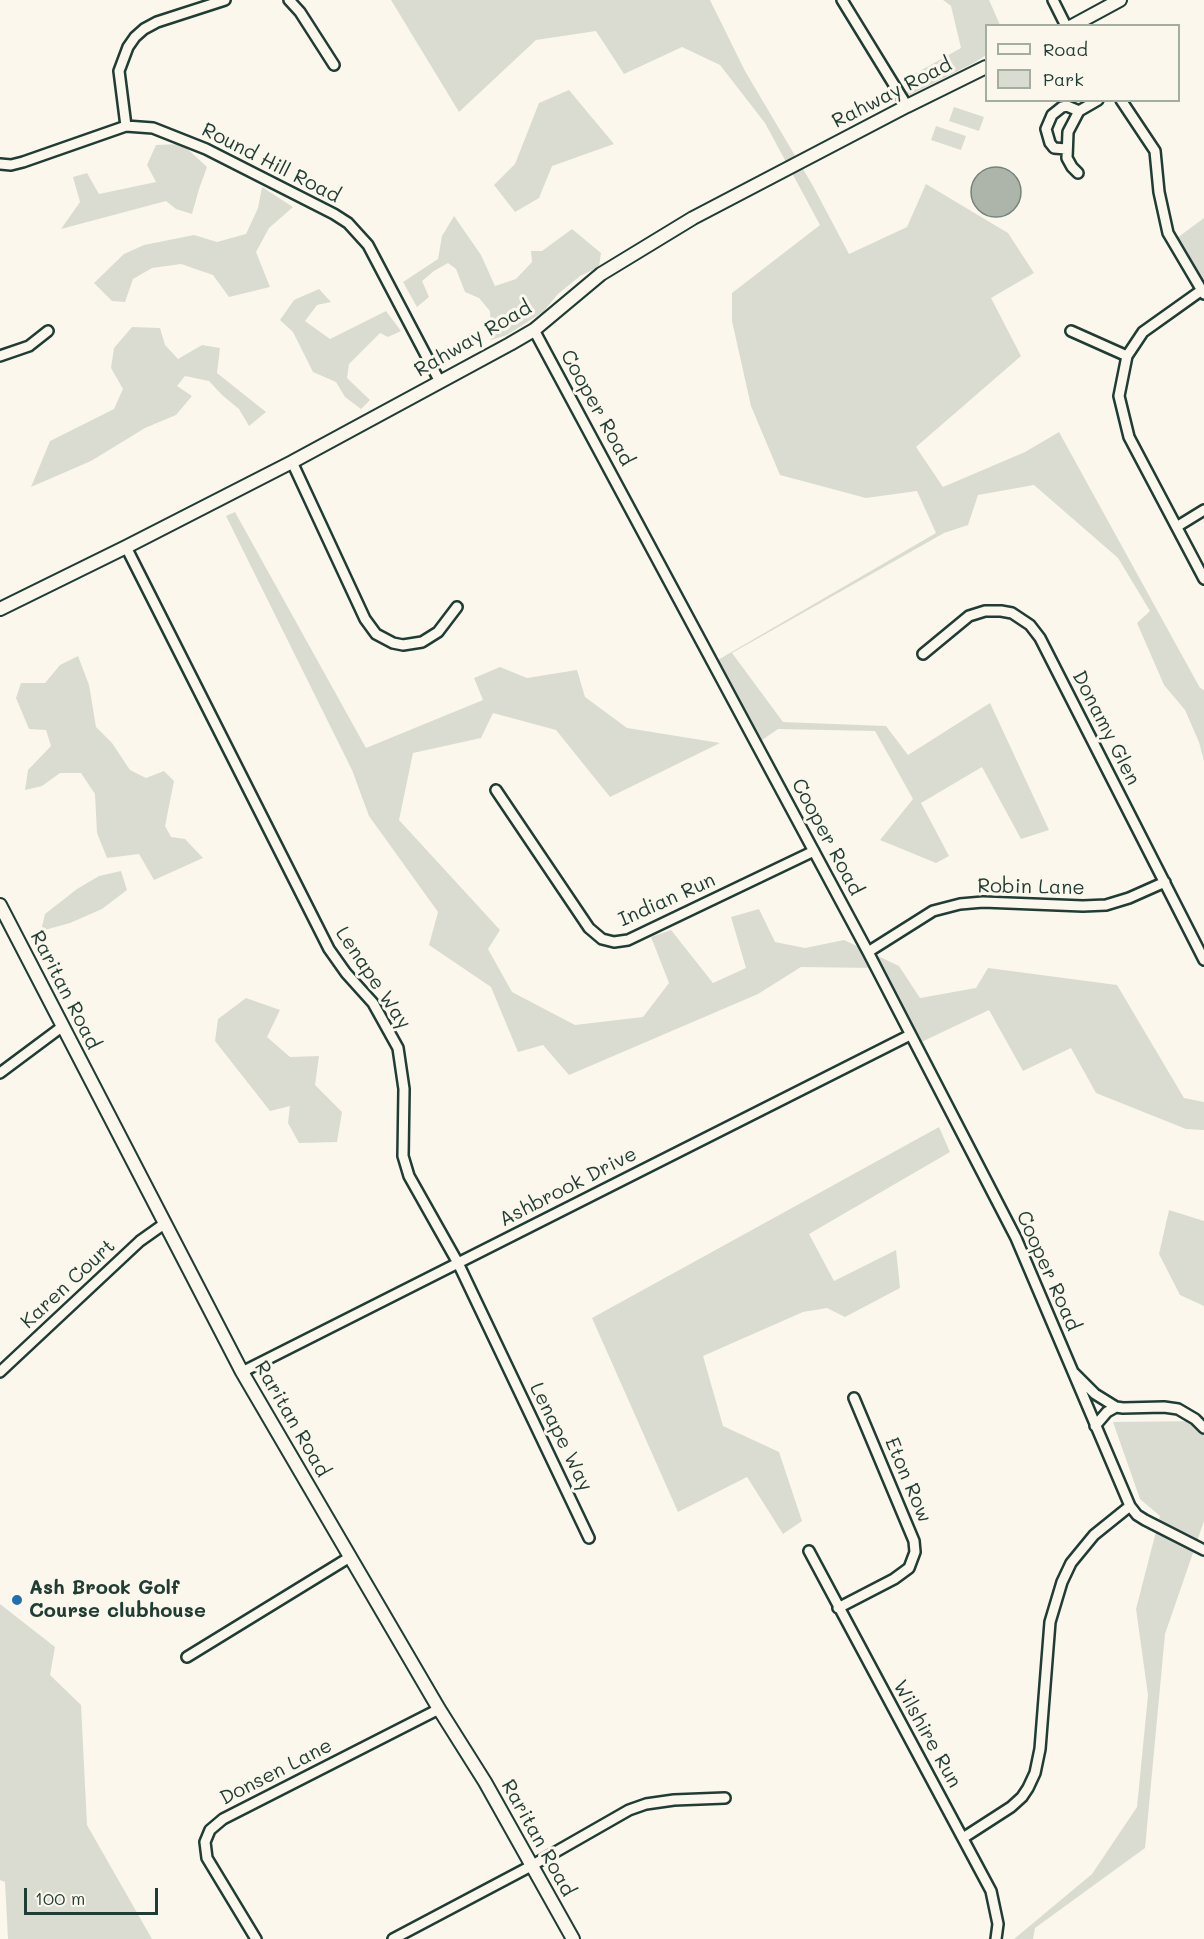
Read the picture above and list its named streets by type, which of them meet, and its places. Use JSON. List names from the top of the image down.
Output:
{
  "streets": {
    "street": [
      "Rahway Road",
      "Round Hill Road",
      "Cooper Road",
      "Donamy Glen",
      "Robin Lane",
      "Indian Run",
      "Lenape Way",
      "Raritan Road",
      "Ashbrook Drive",
      "Karen Court",
      "Eton Row",
      "Wilshire Run",
      "Donsen Lane"
    ]
  },
  "crossings": [
    ["Rahway Road", "Round Hill Road"],
    ["Rahway Road", "Cooper Road"],
    ["Rahway Road", "Lenape Way"],
    ["Cooper Road", "Robin Lane"],
    ["Cooper Road", "Indian Run"],
    ["Cooper Road", "Ashbrook Drive"],
    ["Donamy Glen", "Robin Lane"],
    ["Lenape Way", "Ashbrook Drive"],
    ["Raritan Road", "Ashbrook Drive"],
    ["Raritan Road", "Karen Court"],
    ["Raritan Road", "Donsen Lane"],
    ["Eton Row", "Wilshire Run"]
  ],
  "places": ["Ash Brook Golf Course clubhouse"],
  "legend": ["Road", "Park"],
  "scale_bar": "100 m"
}
